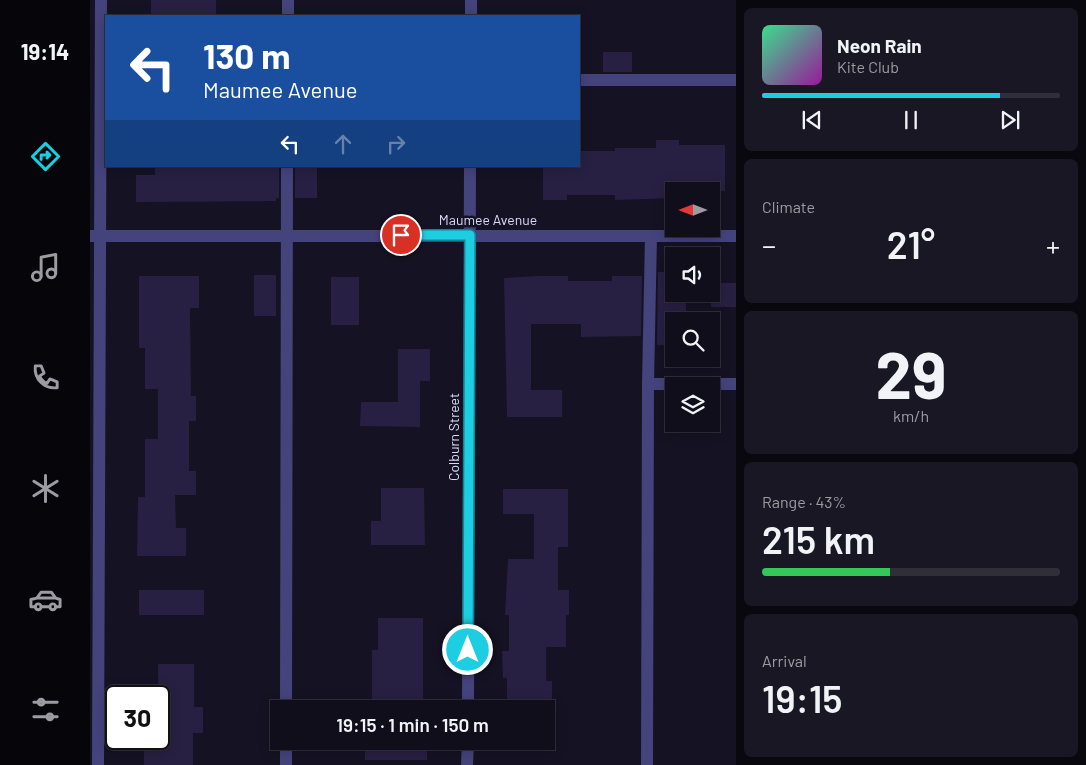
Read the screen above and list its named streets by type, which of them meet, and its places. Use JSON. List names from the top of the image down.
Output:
{
  "streets": {
    "street": ["Maumee Avenue", "Colburn Street"]
  },
  "crossings": [
    ["Maumee Avenue", "Colburn Street"]
  ],
  "north": "left",
  "page": {
    "tabs": "19:14",
    "turn": ["130 m", "Maumee Avenue"],
    "song": ["Neon Rain", "Kite Club"],
    "tile": [
      "Climate",
      ["29", "km/h"],
      ["Range · 43%", "215 km"],
      ["Arrival", "19:15"]
    ],
    "heat": ["−", "21°", "+"],
    "limit": "30",
    "trip": "19:15 · 1 min · 150 m"
  }
}
